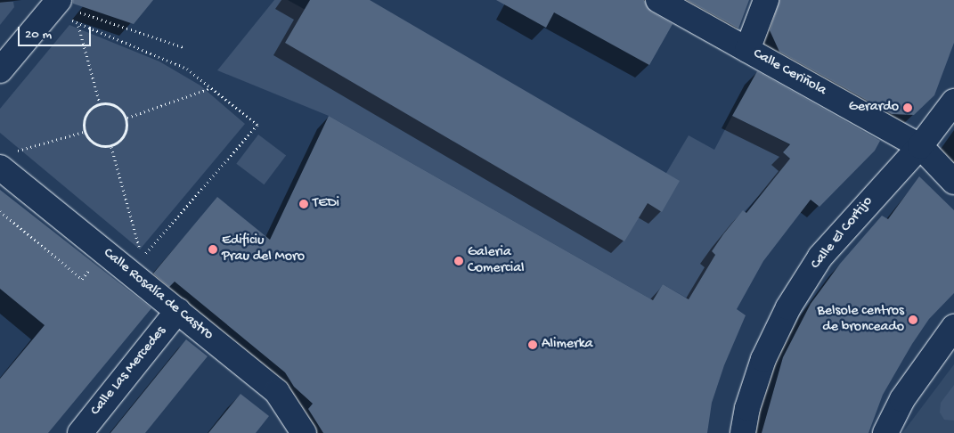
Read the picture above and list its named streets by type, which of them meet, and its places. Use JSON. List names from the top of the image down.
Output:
{
  "streets": {
    "street": [
      "Calle Ceriñola",
      "Calle El Cortijo",
      "Calle Rosalía de Castro",
      "Calle Las Mercedes"
    ]
  },
  "crossings": [
    ["Calle Ceriñola", "Calle El Cortijo"],
    ["Calle Rosalía de Castro", "Calle Las Mercedes"]
  ],
  "places": [
    "Gerardo",
    "TEDi",
    "Edificiu Prau del Moro",
    "Galeria Comercial",
    "Belsole centros de bronceado",
    "Alimerka"
  ],
  "scale_bar": "20 m"
}
